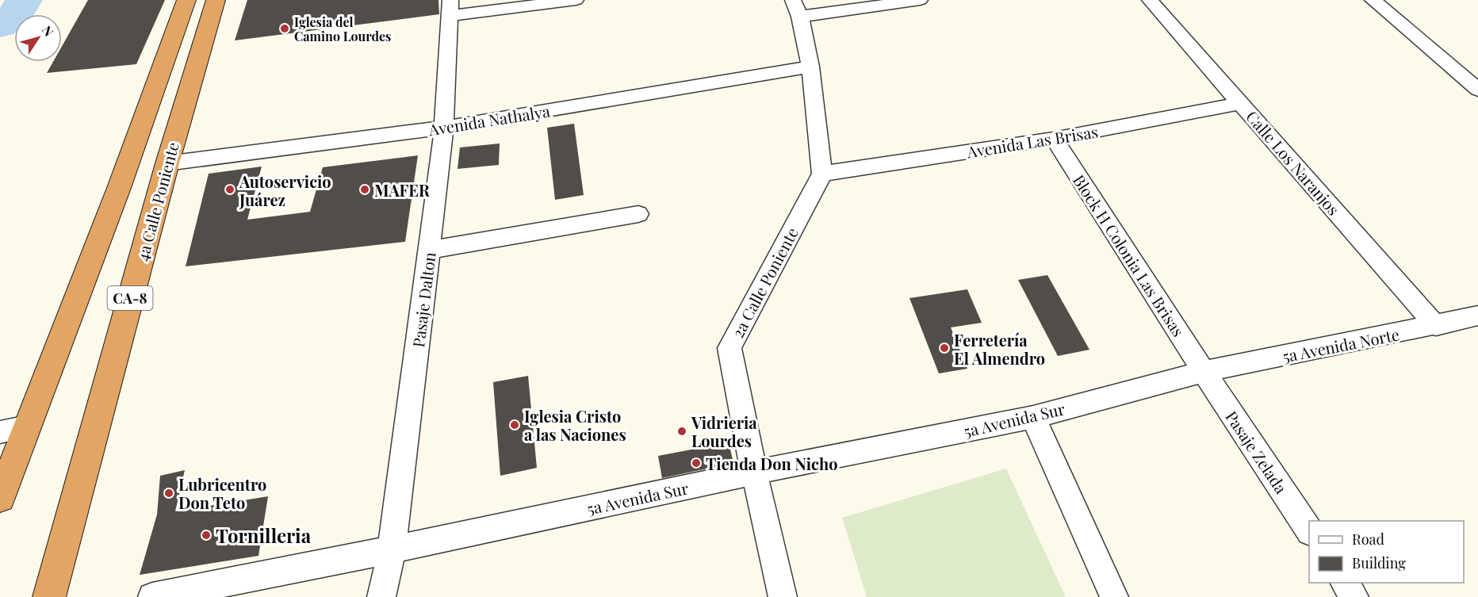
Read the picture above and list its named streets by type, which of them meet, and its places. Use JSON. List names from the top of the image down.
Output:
{
  "streets": {
    "highway": ["4a Calle Poniente", "CA-8"],
    "street": [
      "Avenida Nathalya",
      "Avenida Las Brisas",
      "Calle Los Naranjos",
      "Block H Colonia Las Brisas",
      "2a Calle Poniente",
      "Pasaje Dalton",
      "5a Avenida Norte",
      "5a Avenida Sur",
      "Pasaje Zelada"
    ]
  },
  "crossings": [
    ["Avenida Nathalya", "4a Calle Poniente"],
    ["Avenida Nathalya", "Pasaje Dalton"],
    ["Avenida Las Brisas", "Calle Los Naranjos"],
    ["Avenida Las Brisas", "Block H Colonia Las Brisas"],
    ["Avenida Las Brisas", "2a Calle Poniente"],
    ["Calle Los Naranjos", "5a Avenida Norte"],
    ["Block H Colonia Las Brisas", "5a Avenida Norte"],
    ["Block H Colonia Las Brisas", "5a Avenida Sur"],
    ["Block H Colonia Las Brisas", "Pasaje Zelada"],
    ["2a Calle Poniente", "5a Avenida Sur"],
    ["Pasaje Dalton", "5a Avenida Sur"],
    ["5a Avenida Norte", "5a Avenida Sur"],
    ["5a Avenida Norte", "Pasaje Zelada"],
    ["5a Avenida Sur", "Pasaje Zelada"]
  ],
  "places": [
    "Iglesia del Camino Lourdes",
    "Autoservicio Juárez",
    "MAFER",
    "Ferretería El Almendro",
    "Iglesia Cristo a las Naciones",
    "Vidrieria Lourdes",
    "Tienda Don Nicho",
    "Lubricentro Don Teto",
    "Tornilleria"
  ],
  "legend": ["Road", "Building"],
  "north": "top right"
}
